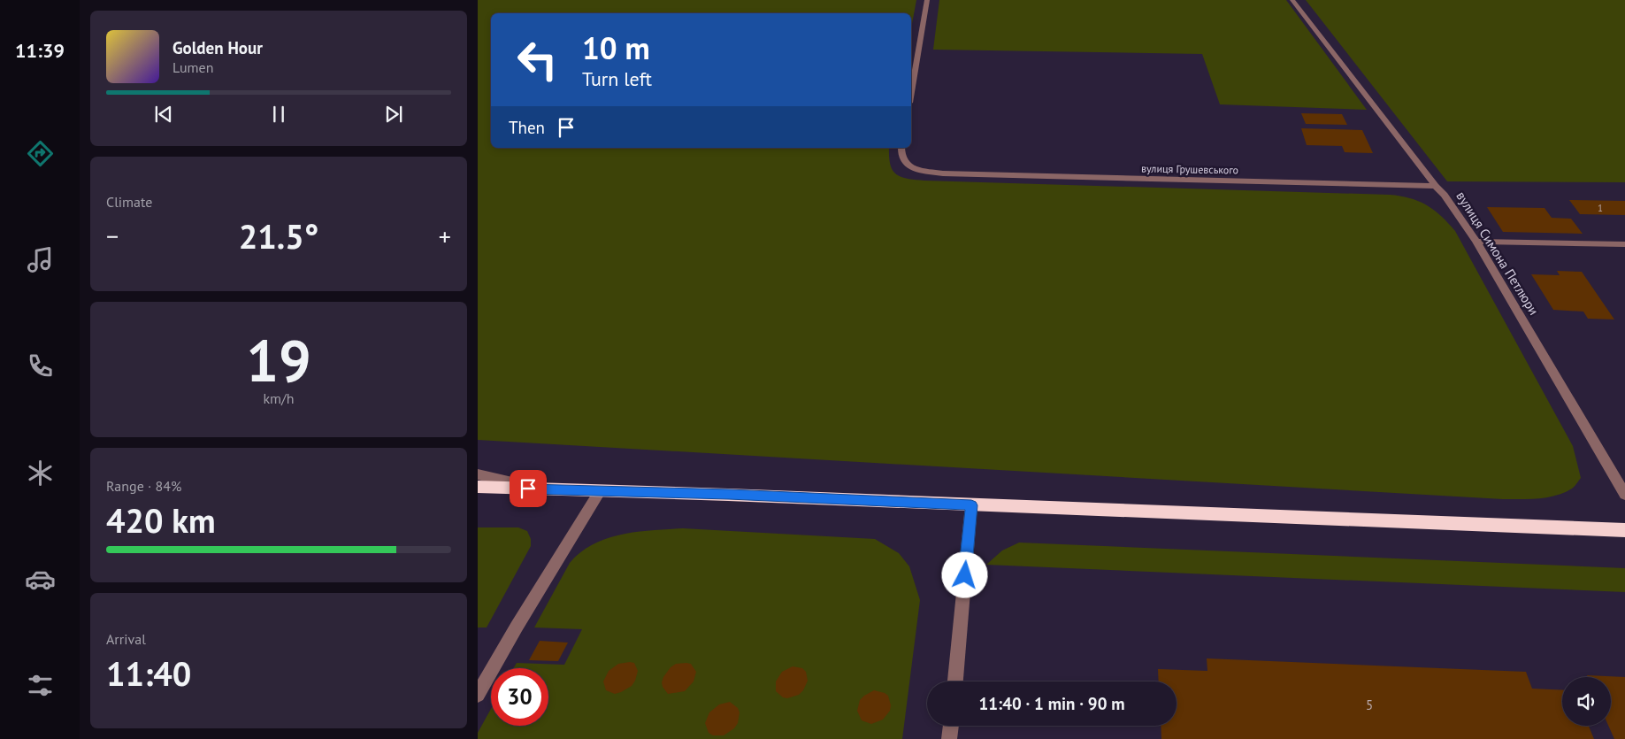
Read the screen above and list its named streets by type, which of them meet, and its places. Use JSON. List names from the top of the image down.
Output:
{
  "streets": {
    "street": ["вулиця Грушевського", "вулиця Симона Петлюри"]
  },
  "crossings": [
    ["вулиця Грушевського", "вулиця Симона Петлюри"]
  ],
  "house_numbers": ["1", "5"],
  "page": {
    "tabs": "11:39",
    "turn": ["10 m", "Turn left"],
    "song": ["Golden Hour", "Lumen"],
    "then": "Then",
    "tile": [
      "Climate",
      ["19", "km/h"],
      ["Range · 84%", "420 km"],
      ["Arrival", "11:40"]
    ],
    "heat": ["−", "21.5°", "+"],
    "limit": "30",
    "trip": "11:40 · 1 min · 90 m"
  }
}
